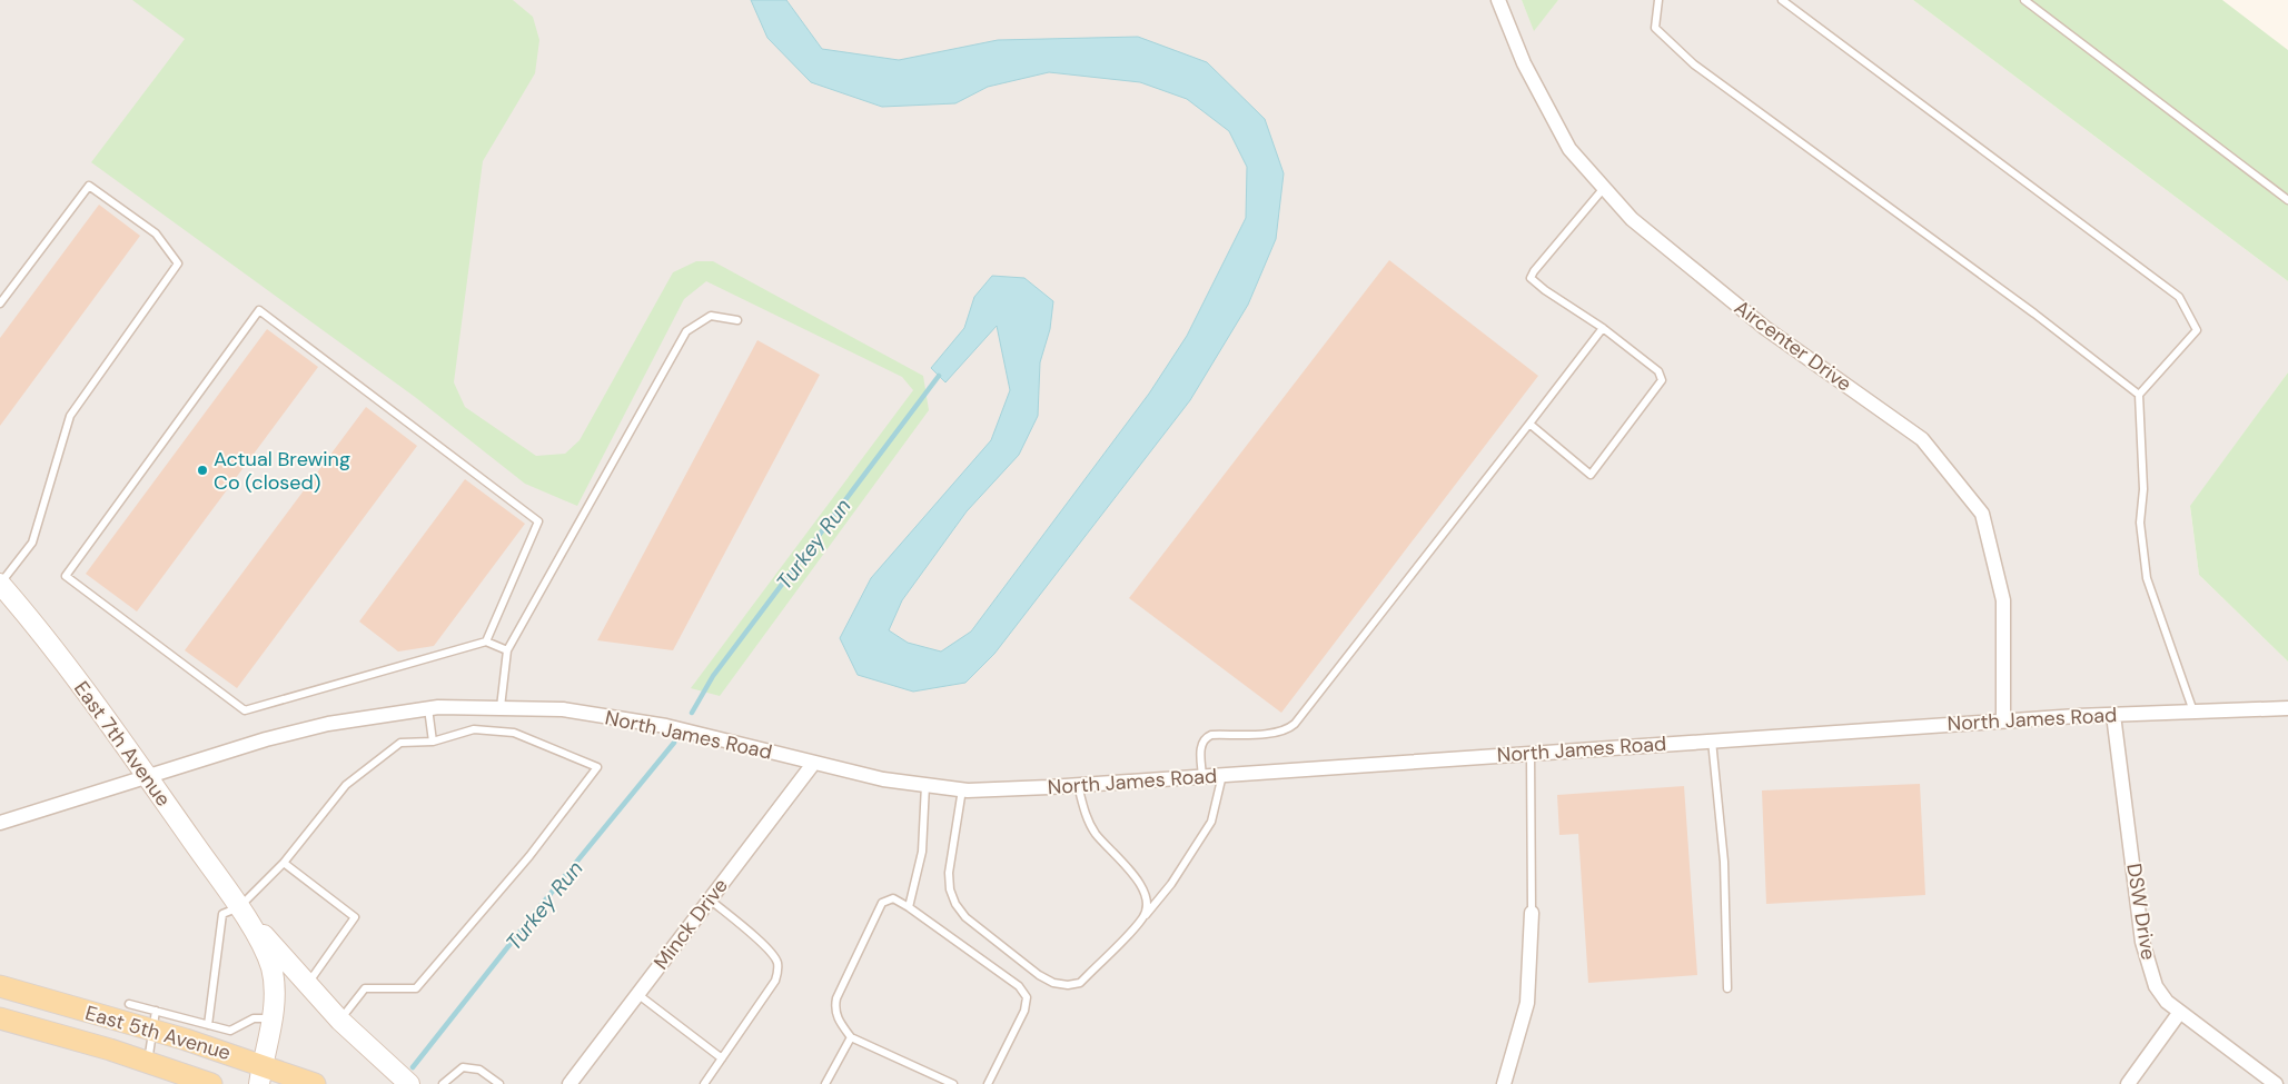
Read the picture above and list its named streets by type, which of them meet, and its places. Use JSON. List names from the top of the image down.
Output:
{
  "streets": {
    "main road": ["East 5th Avenue"],
    "street": [
      "Aircenter Drive",
      "North James Road",
      "East 7th Avenue",
      "DSW Drive",
      "Minck Drive"
    ]
  },
  "crossings": [
    ["Aircenter Drive", "North James Road"],
    ["North James Road", "East 7th Avenue"],
    ["North James Road", "DSW Drive"],
    ["North James Road", "Minck Drive"],
    ["East 7th Avenue", "East 5th Avenue"]
  ],
  "water": ["Turkey Run"],
  "places": ["Actual Brewing Co (closed)"]
}
